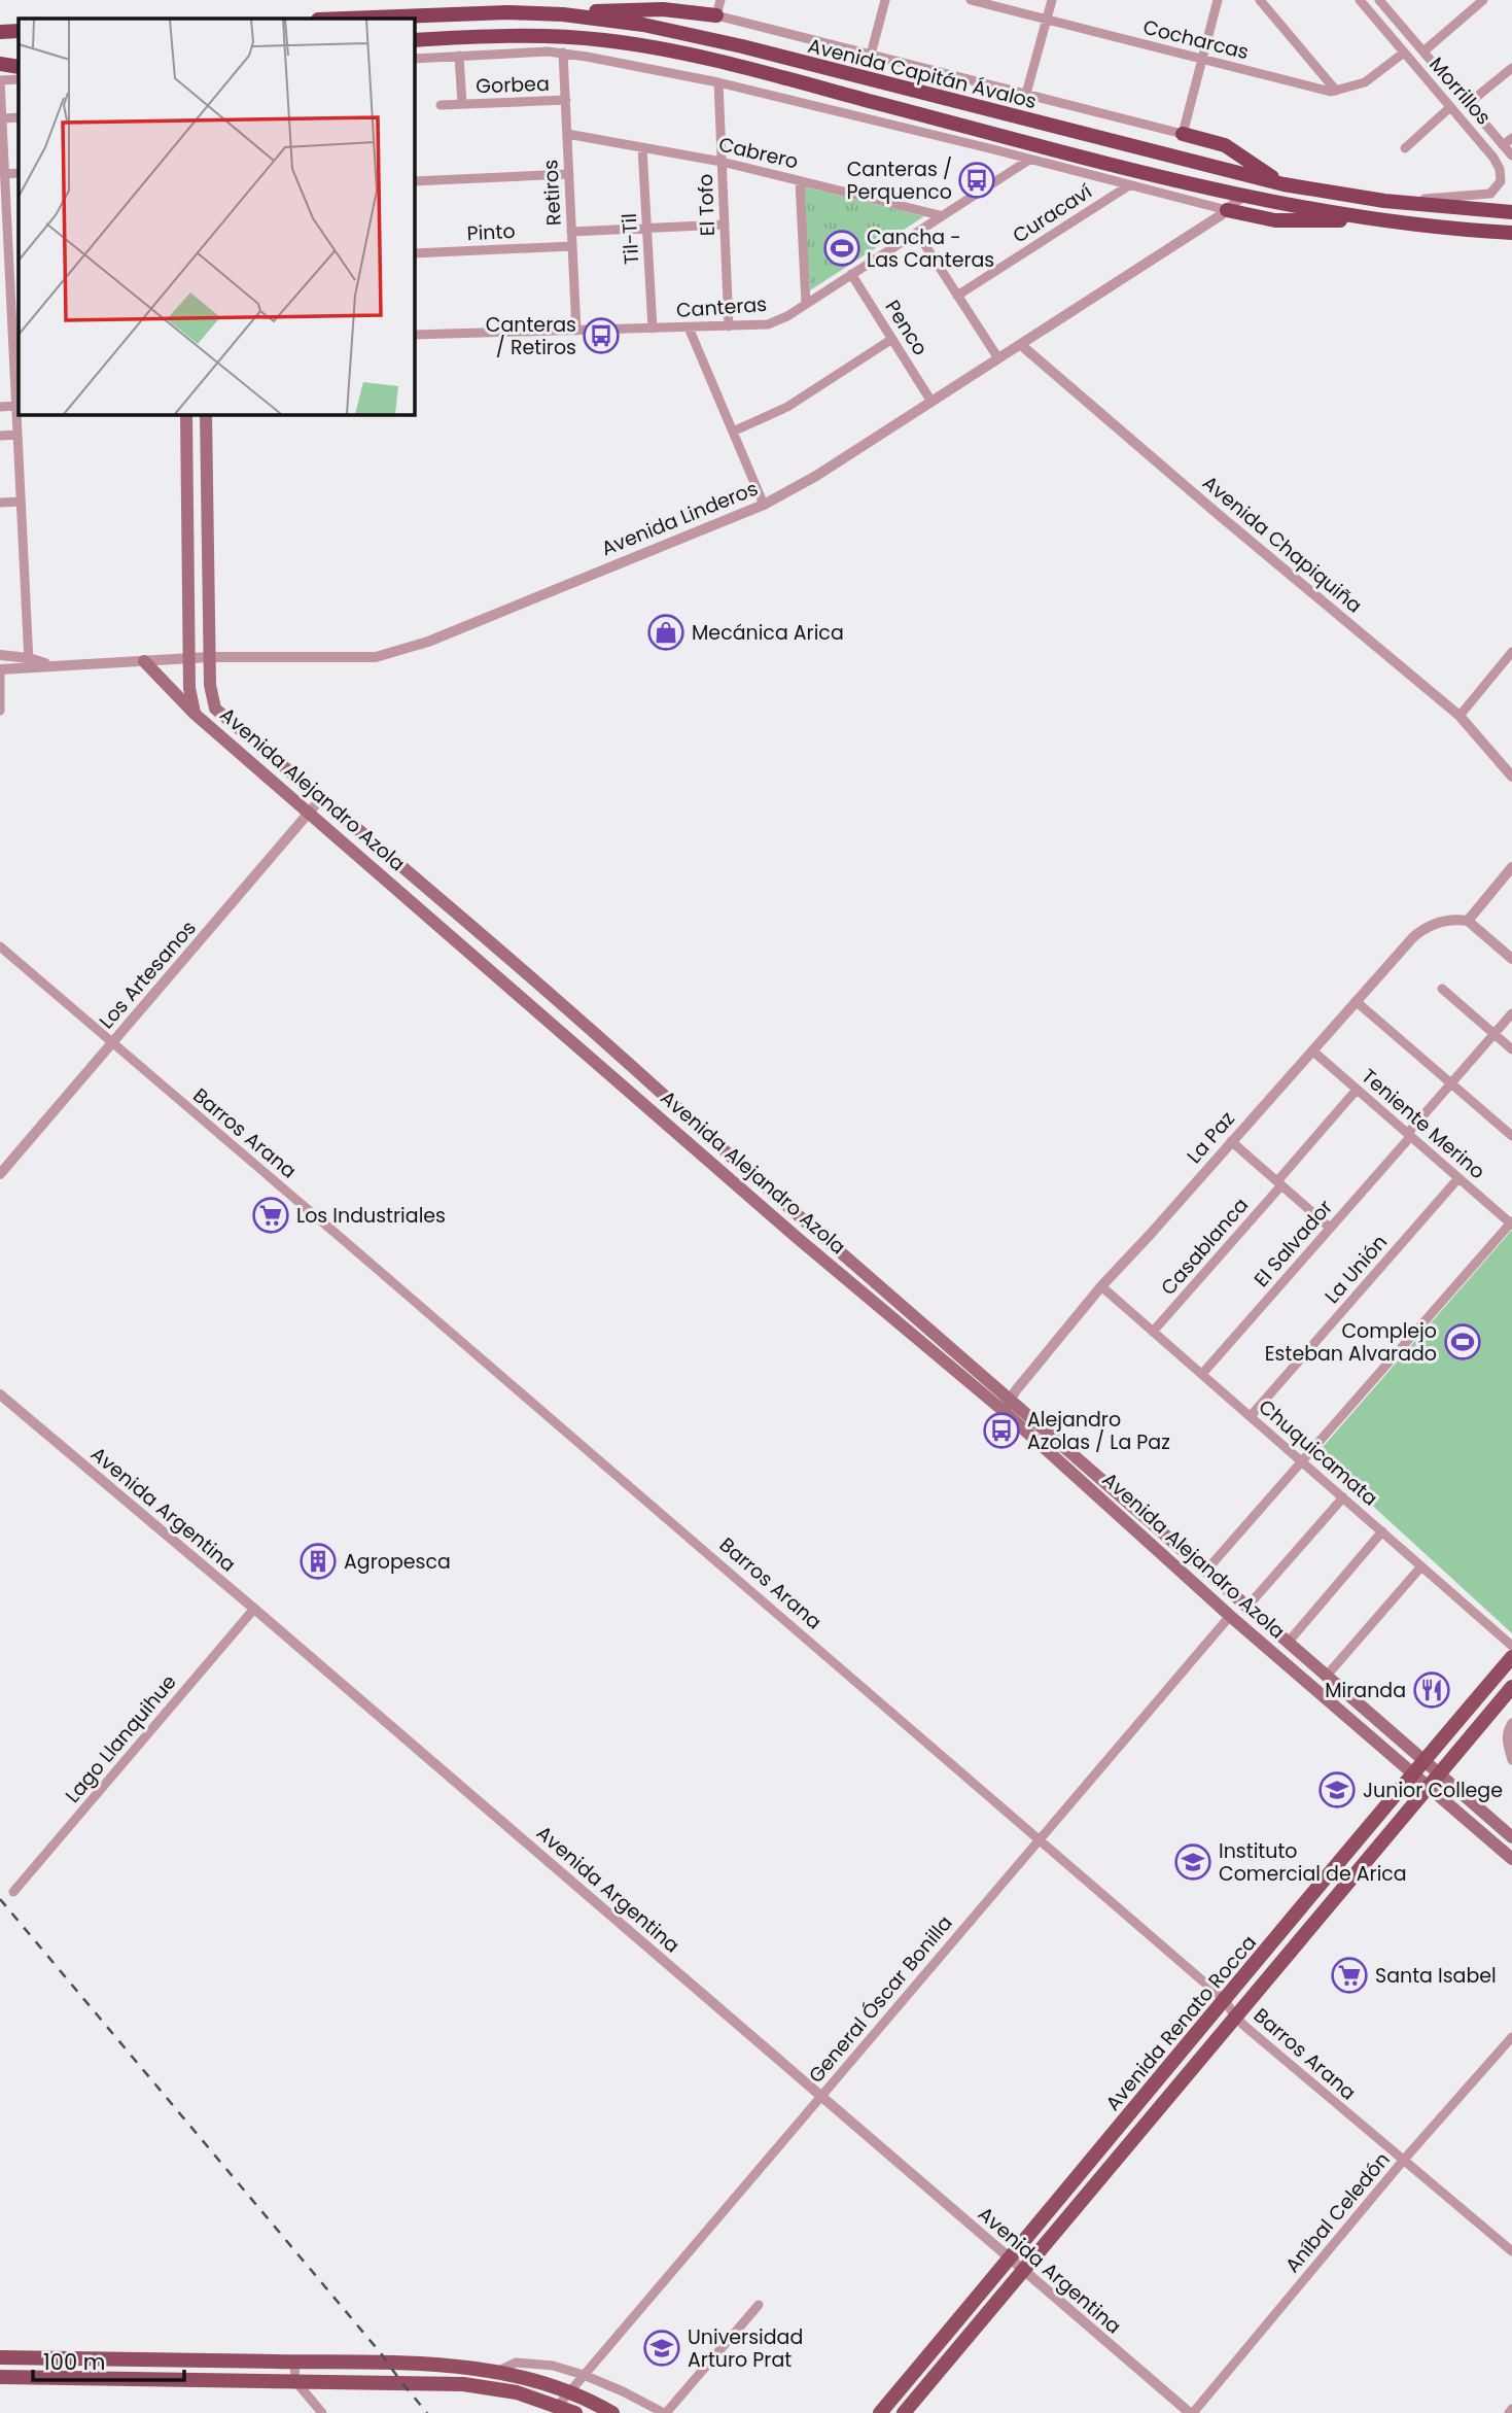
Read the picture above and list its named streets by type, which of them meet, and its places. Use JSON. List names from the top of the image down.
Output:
{
  "streets": {
    "highway": ["Avenida Capitán Ávalos"],
    "main road": ["Avenida Alejandro Azola", "Avenida Renato Rocca"],
    "street": [
      "Cocharcas",
      "Gorbea",
      "Morrillos",
      "Cabrero",
      "Retiros",
      "El Tofo",
      "Curacaví",
      "Pinto",
      "Til-Til",
      "Canteras",
      "Penco",
      "Avenida Linderos",
      "Avenida Chapiquiña",
      "Los Artesanos",
      "Teniente Merino",
      "Barros Arana",
      "La Paz",
      "El Salvador",
      "Casablanca",
      "La Unión",
      "Chuquicamata",
      "Avenida Argentina",
      "Lago Llanquihue",
      "General Óscar Bonilla",
      "Aníbal Celedón"
    ]
  },
  "crossings": [
    ["Cocharcas", "Morrillos"],
    ["Avenida Capitán Ávalos", "Morrillos"],
    ["Avenida Capitán Ávalos", "Avenida Linderos"],
    ["Gorbea", "Retiros"],
    ["Cabrero", "Retiros"],
    ["Cabrero", "El Tofo"],
    ["Cabrero", "Til-Til"],
    ["Cabrero", "Canteras"],
    ["Retiros", "Pinto"],
    ["Retiros", "Canteras"],
    ["El Tofo", "Canteras"],
    ["Til-Til", "Canteras"],
    ["Canteras", "Penco"],
    ["Penco", "Avenida Linderos"],
    ["Avenida Linderos", "Avenida Chapiquiña"],
    ["Avenida Linderos", "Avenida Alejandro Azola"],
    ["Avenida Alejandro Azola", "Los Artesanos"],
    ["Avenida Alejandro Azola", "La Paz"],
    ["Avenida Alejandro Azola", "General Óscar Bonilla"],
    ["Avenida Alejandro Azola", "Avenida Renato Rocca"],
    ["Los Artesanos", "Barros Arana"],
    ["Teniente Merino", "La Paz"],
    ["Teniente Merino", "El Salvador"],
    ["Teniente Merino", "Casablanca"],
    ["Teniente Merino", "La Unión"],
    ["Barros Arana", "General Óscar Bonilla"],
    ["Barros Arana", "Avenida Renato Rocca"],
    ["Barros Arana", "Aníbal Celedón"],
    ["La Paz", "Chuquicamata"],
    ["El Salvador", "Chuquicamata"],
    ["Casablanca", "Chuquicamata"],
    ["La Unión", "Chuquicamata"],
    ["Avenida Argentina", "Lago Llanquihue"],
    ["Avenida Argentina", "General Óscar Bonilla"],
    ["Avenida Argentina", "Avenida Renato Rocca"],
    ["Avenida Argentina", "Aníbal Celedón"]
  ],
  "places": {
    "bus stop": ["Canteras / Perquenco", "Canteras / Retiros", "Alejandro Azolas / La Paz"],
    "sports": ["Cancha - Las Canteras", "Complejo Esteban Alvarado"],
    "shop": ["Mecánica Arica"],
    "supermarket": ["Los Industriales", "Santa Isabel"],
    "building": ["Agropesca"],
    "restaurant": ["Miranda"],
    "school or university": ["Junior College", "Instituto Comercial de Arica", "Universidad Arturo Prat"]
  },
  "scale_bar": "100 m"
}
